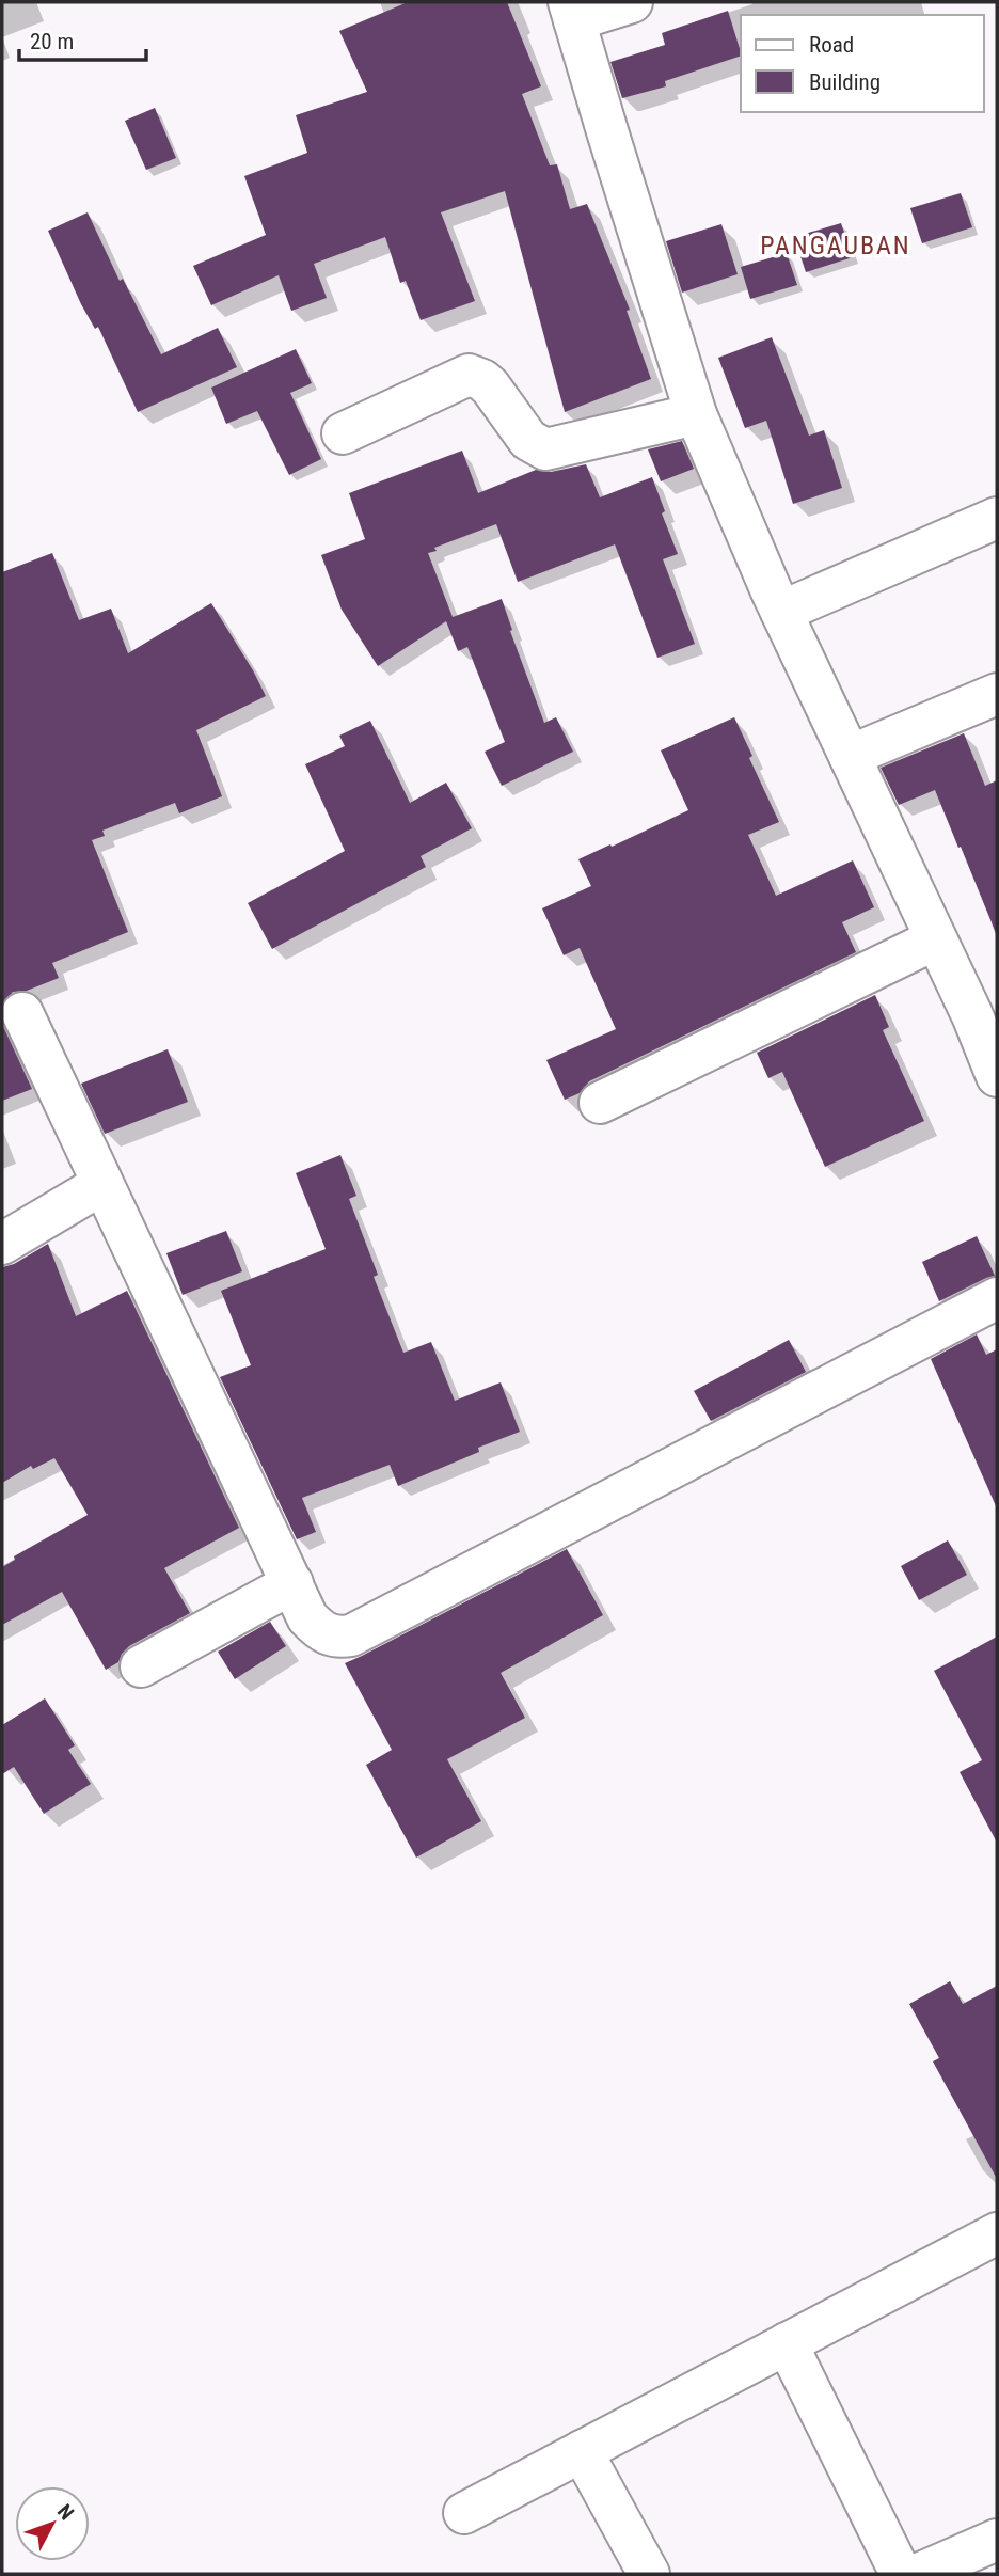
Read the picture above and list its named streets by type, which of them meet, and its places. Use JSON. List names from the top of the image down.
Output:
{
  "districts": ["PANGAUBAN"],
  "legend": ["Road", "Building"],
  "scale_bar": "20 m",
  "north": "top right"
}
